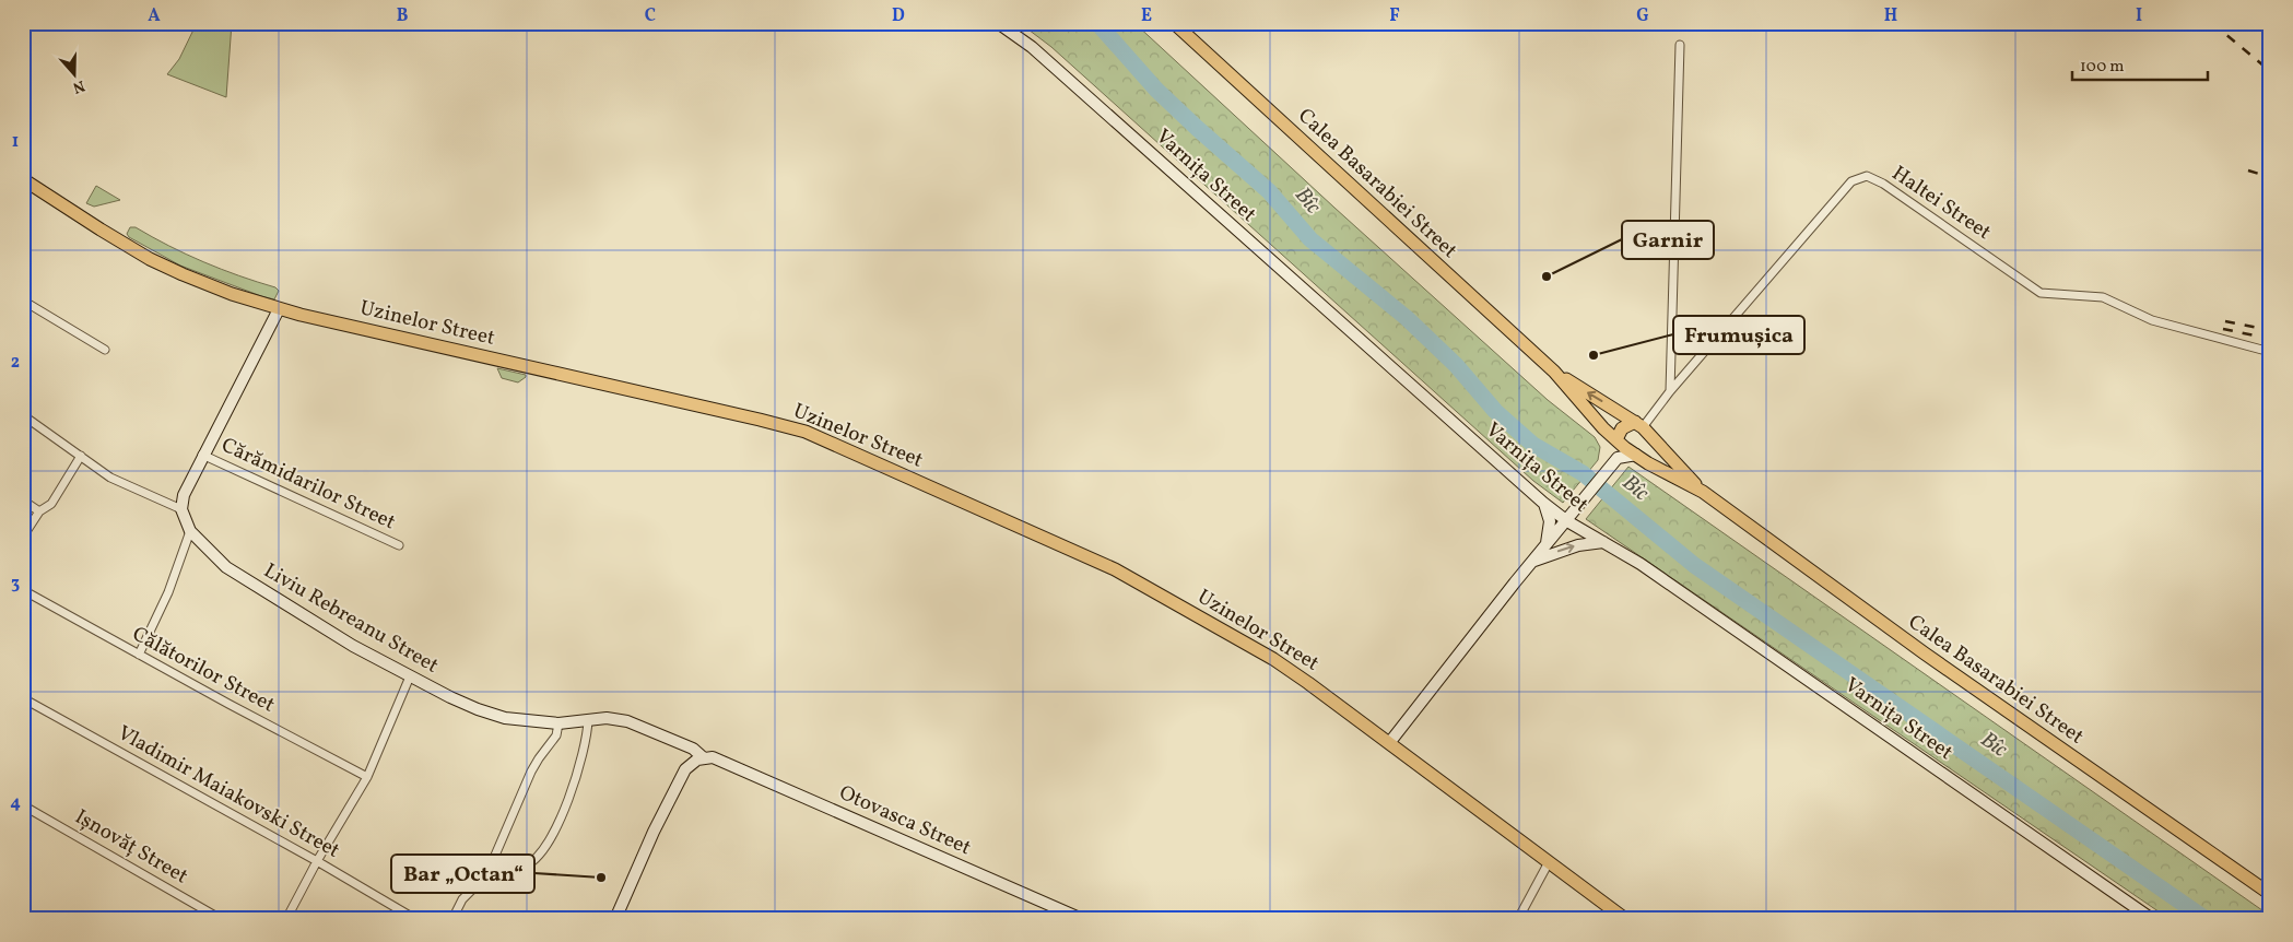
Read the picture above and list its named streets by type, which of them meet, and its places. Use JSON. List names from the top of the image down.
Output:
{
  "streets": {
    "main road": ["Calea Basarabiei Street", "Uzinelor Street"],
    "street": [
      "Varnița Street",
      "Haltei Street",
      "Cărămidarilor Street",
      "Liviu Rebreanu Street",
      "Călătorilor Street",
      "Vladimir Maiakovski Street",
      "Otovasca Street",
      "Ișnovăț Street"
    ]
  },
  "crossings": [
    ["Calea Basarabiei Street", "Haltei Street"],
    ["Liviu Rebreanu Street", "Otovasca Street"]
  ],
  "water": ["Bîc"],
  "places": ["Garnir", "Frumușica", "Bar „Octan“"],
  "scale_bar": "100 m",
  "north": "bottom",
  "grid": {
    "columns": [
      "A",
      "B",
      "C",
      "D",
      "E",
      "F",
      "G",
      "H",
      "I"
    ],
    "rows": [
      "1",
      "2",
      "3",
      "4"
    ]
  }
}
